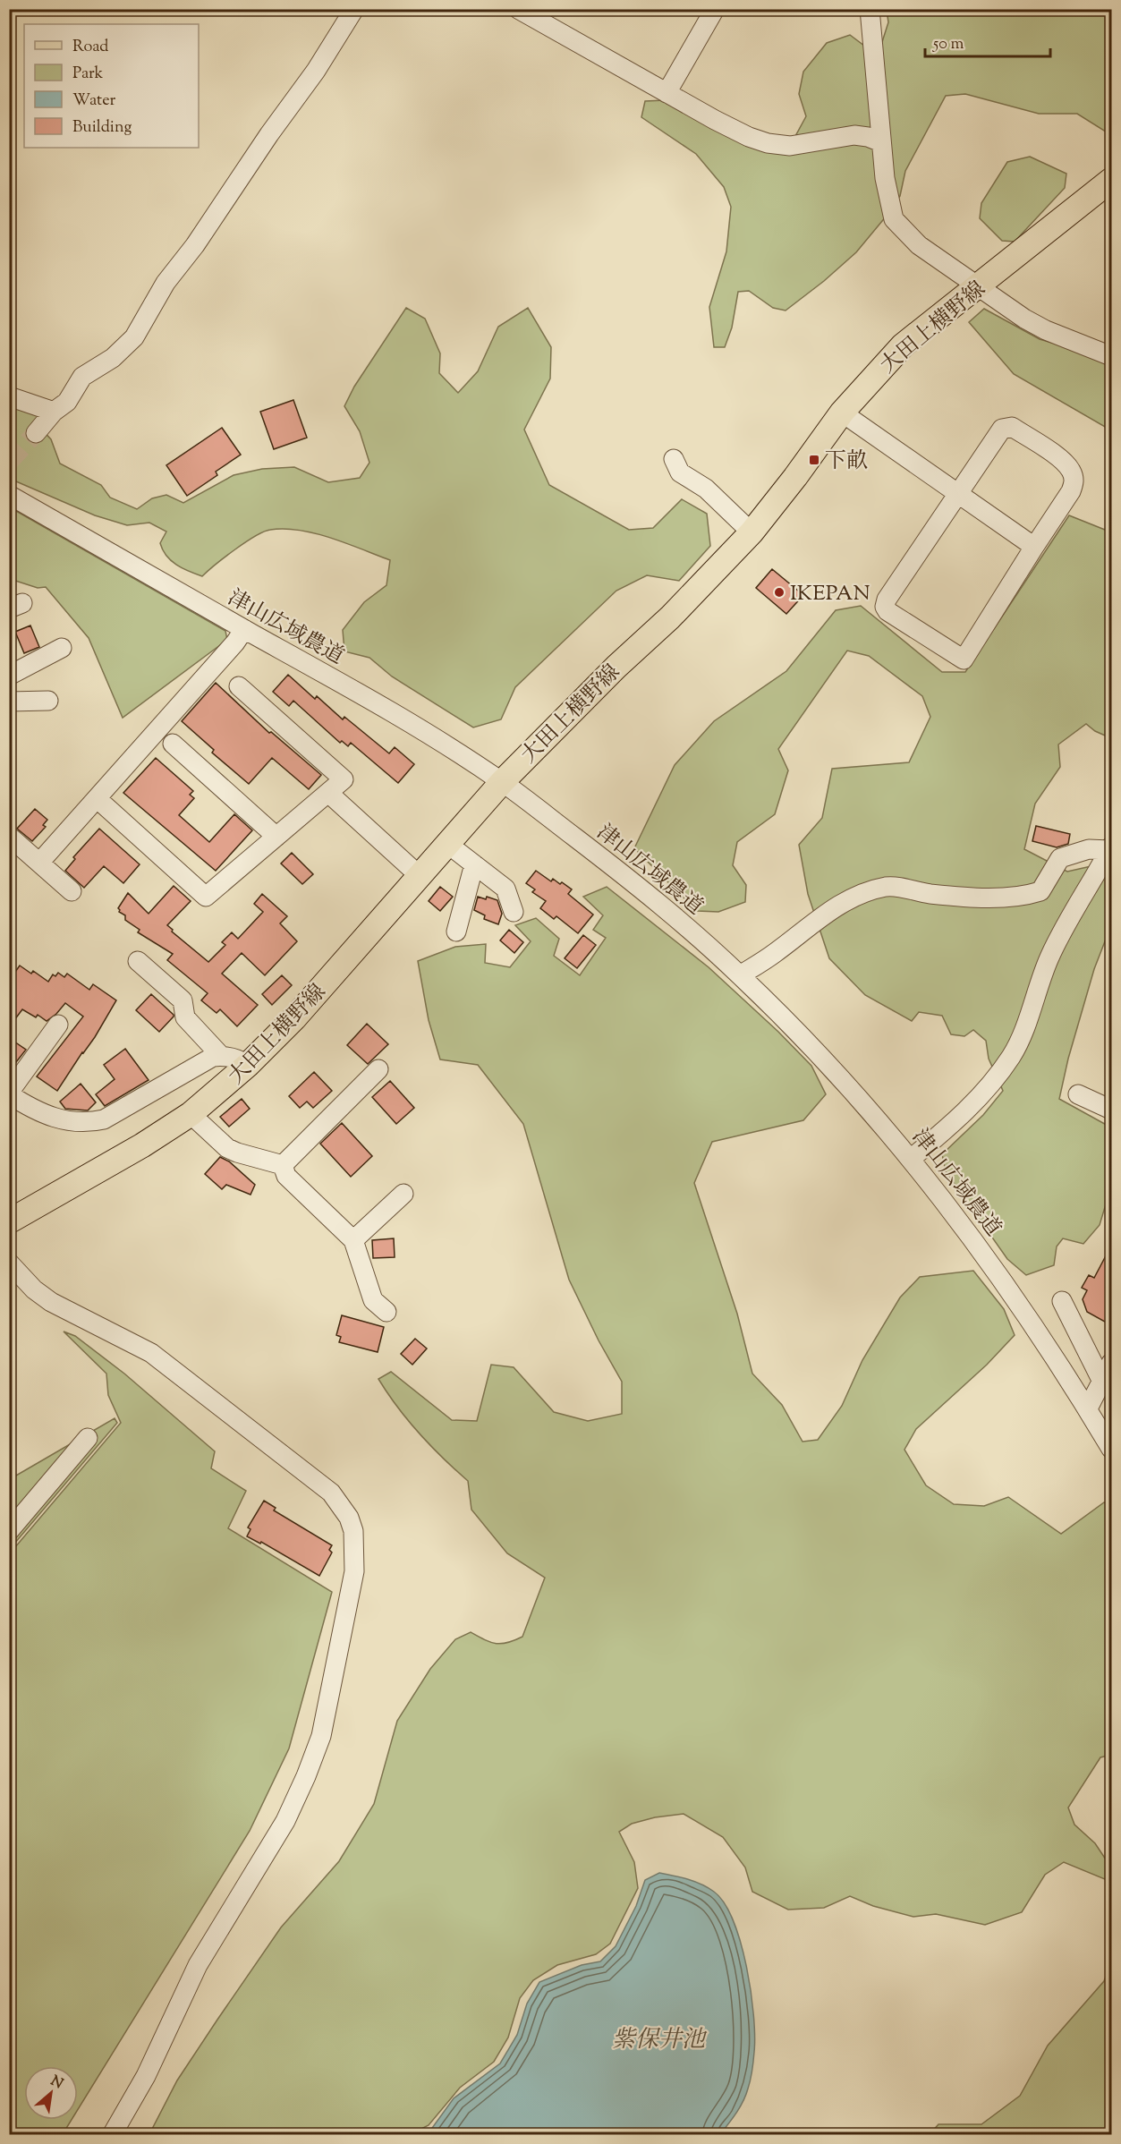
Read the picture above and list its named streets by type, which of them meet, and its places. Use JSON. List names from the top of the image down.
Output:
{
  "streets": {
    "main road": ["大田上横野線"],
    "street": ["津山広域農道"]
  },
  "crossings": [
    ["大田上横野線", "津山広域農道"]
  ],
  "water": ["紫保井池"],
  "places": {
    "transit": ["下畝"],
    "other": ["IKEPAN"]
  },
  "legend": [
    "Road",
    "Park",
    "Water",
    "Building"
  ],
  "scale_bar": "50 m",
  "north": "top right"
}
